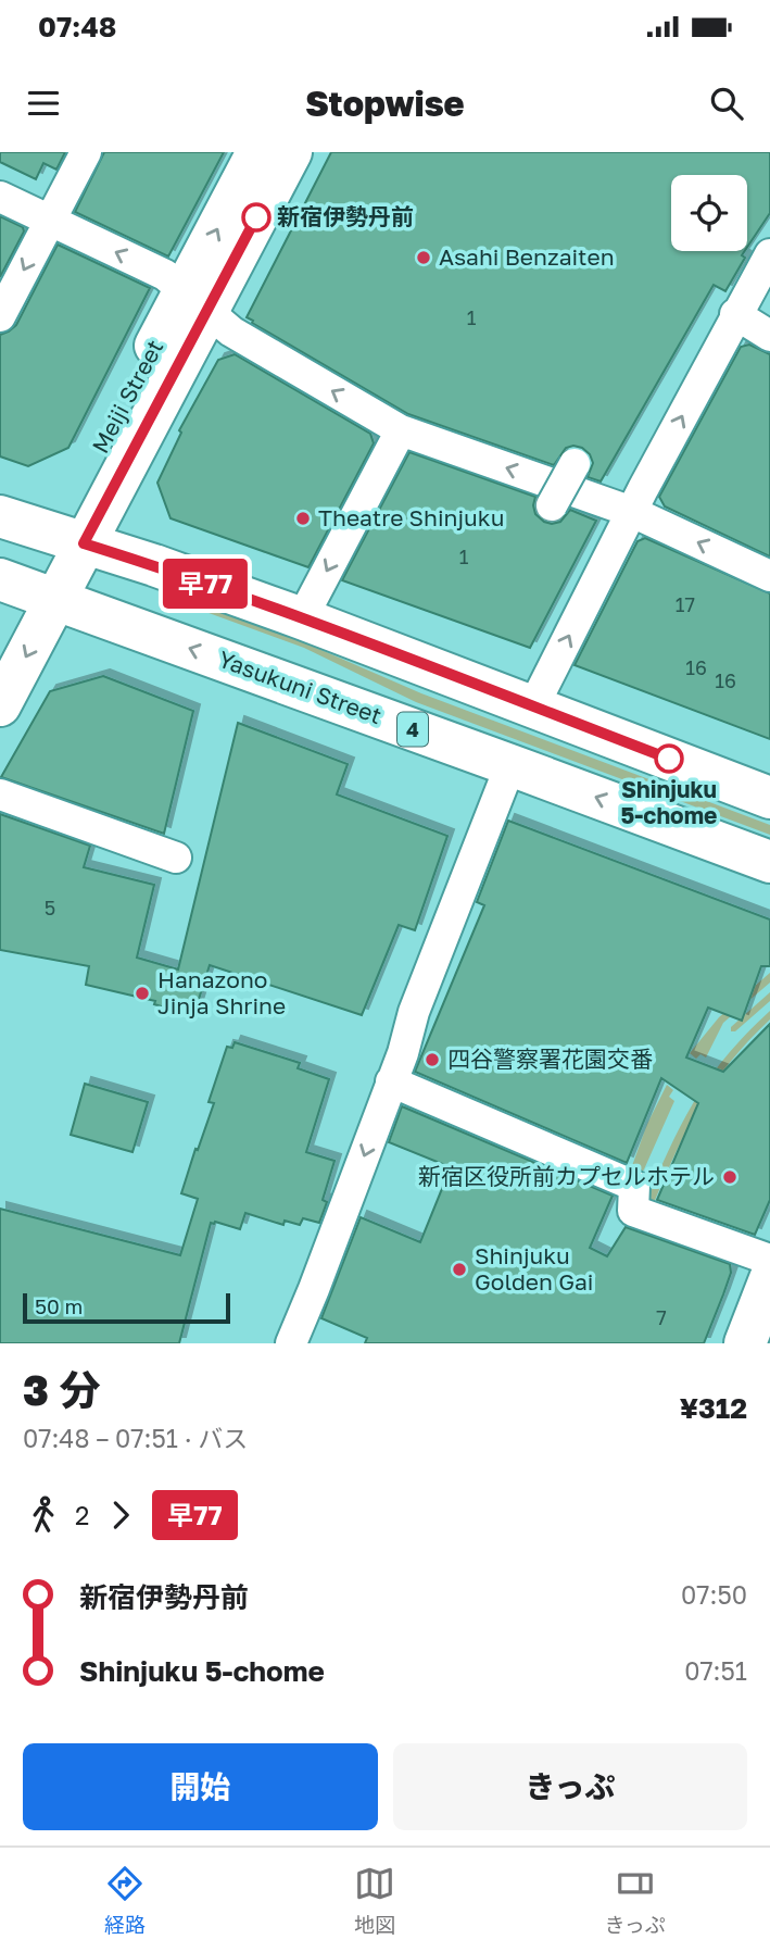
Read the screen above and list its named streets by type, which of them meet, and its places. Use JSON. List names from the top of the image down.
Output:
{
  "streets": {
    "main road": ["Meiji Street", "Yasukuni Street", "4"]
  },
  "crossings": [
    ["Meiji Street", "Yasukuni Street"]
  ],
  "places": [
    "新宿伊勢丹前",
    "Asahi Benzaiten",
    "Theatre Shinjuku",
    "Shinjuku 5-chome",
    "Hanazono Jinja Shrine",
    "四谷警察署花園交番",
    "新宿区役所前カプセルホテル",
    "Shinjuku Golden Gai"
  ],
  "lines": ["bus line 早77"],
  "house_numbers": [
    "1",
    "1",
    "17",
    "16",
    "16",
    "5",
    "7"
  ],
  "scale_bar": "50 m",
  "page": {
    "status": "07:48",
    "header": "Stopwise",
    "on_map": "早77",
    "scale": "50 m",
    "heading": ["3 分", "07:48 – 07:51 · バス", "¥312"],
    "legs": ["2", "早77"],
    "list": [
      {
        "name": "新宿伊勢丹前",
        "value": "07:50"
      },
      {
        "name": "Shinjuku 5-chome",
        "value": "07:51"
      }
    ],
    "buttons": ["開始", "きっぷ"],
    "tabs": ["経路", "地図", "きっぷ"]
  }
}
